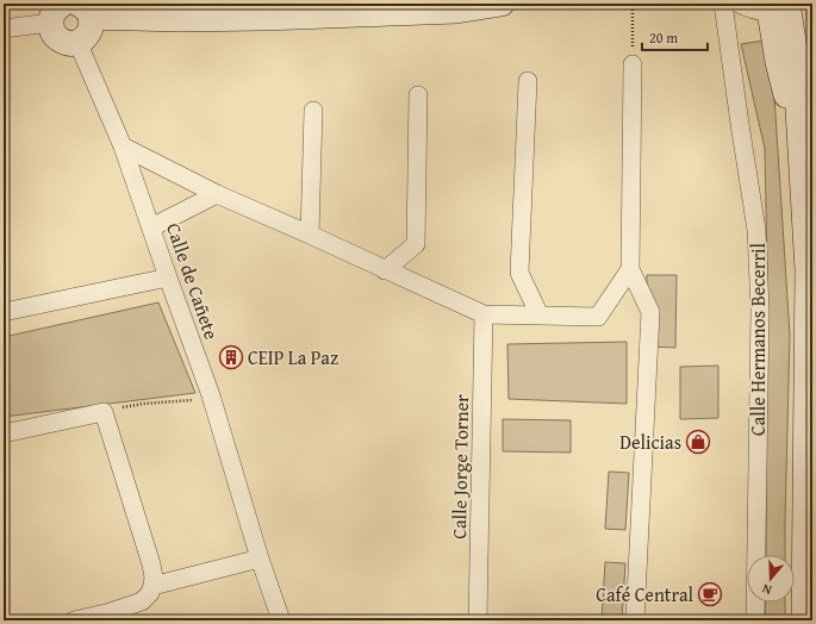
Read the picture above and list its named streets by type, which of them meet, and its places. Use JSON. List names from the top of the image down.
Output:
{
  "streets": {
    "street": ["Calle de Cañete", "Calle Hermanos Becerril", "Calle Jorge Torner"]
  },
  "places": {
    "building": ["CEIP La Paz"],
    "shop": ["Delicias"],
    "cafe": ["Café Central"]
  },
  "scale_bar": "20 m",
  "north": "bottom"
}
